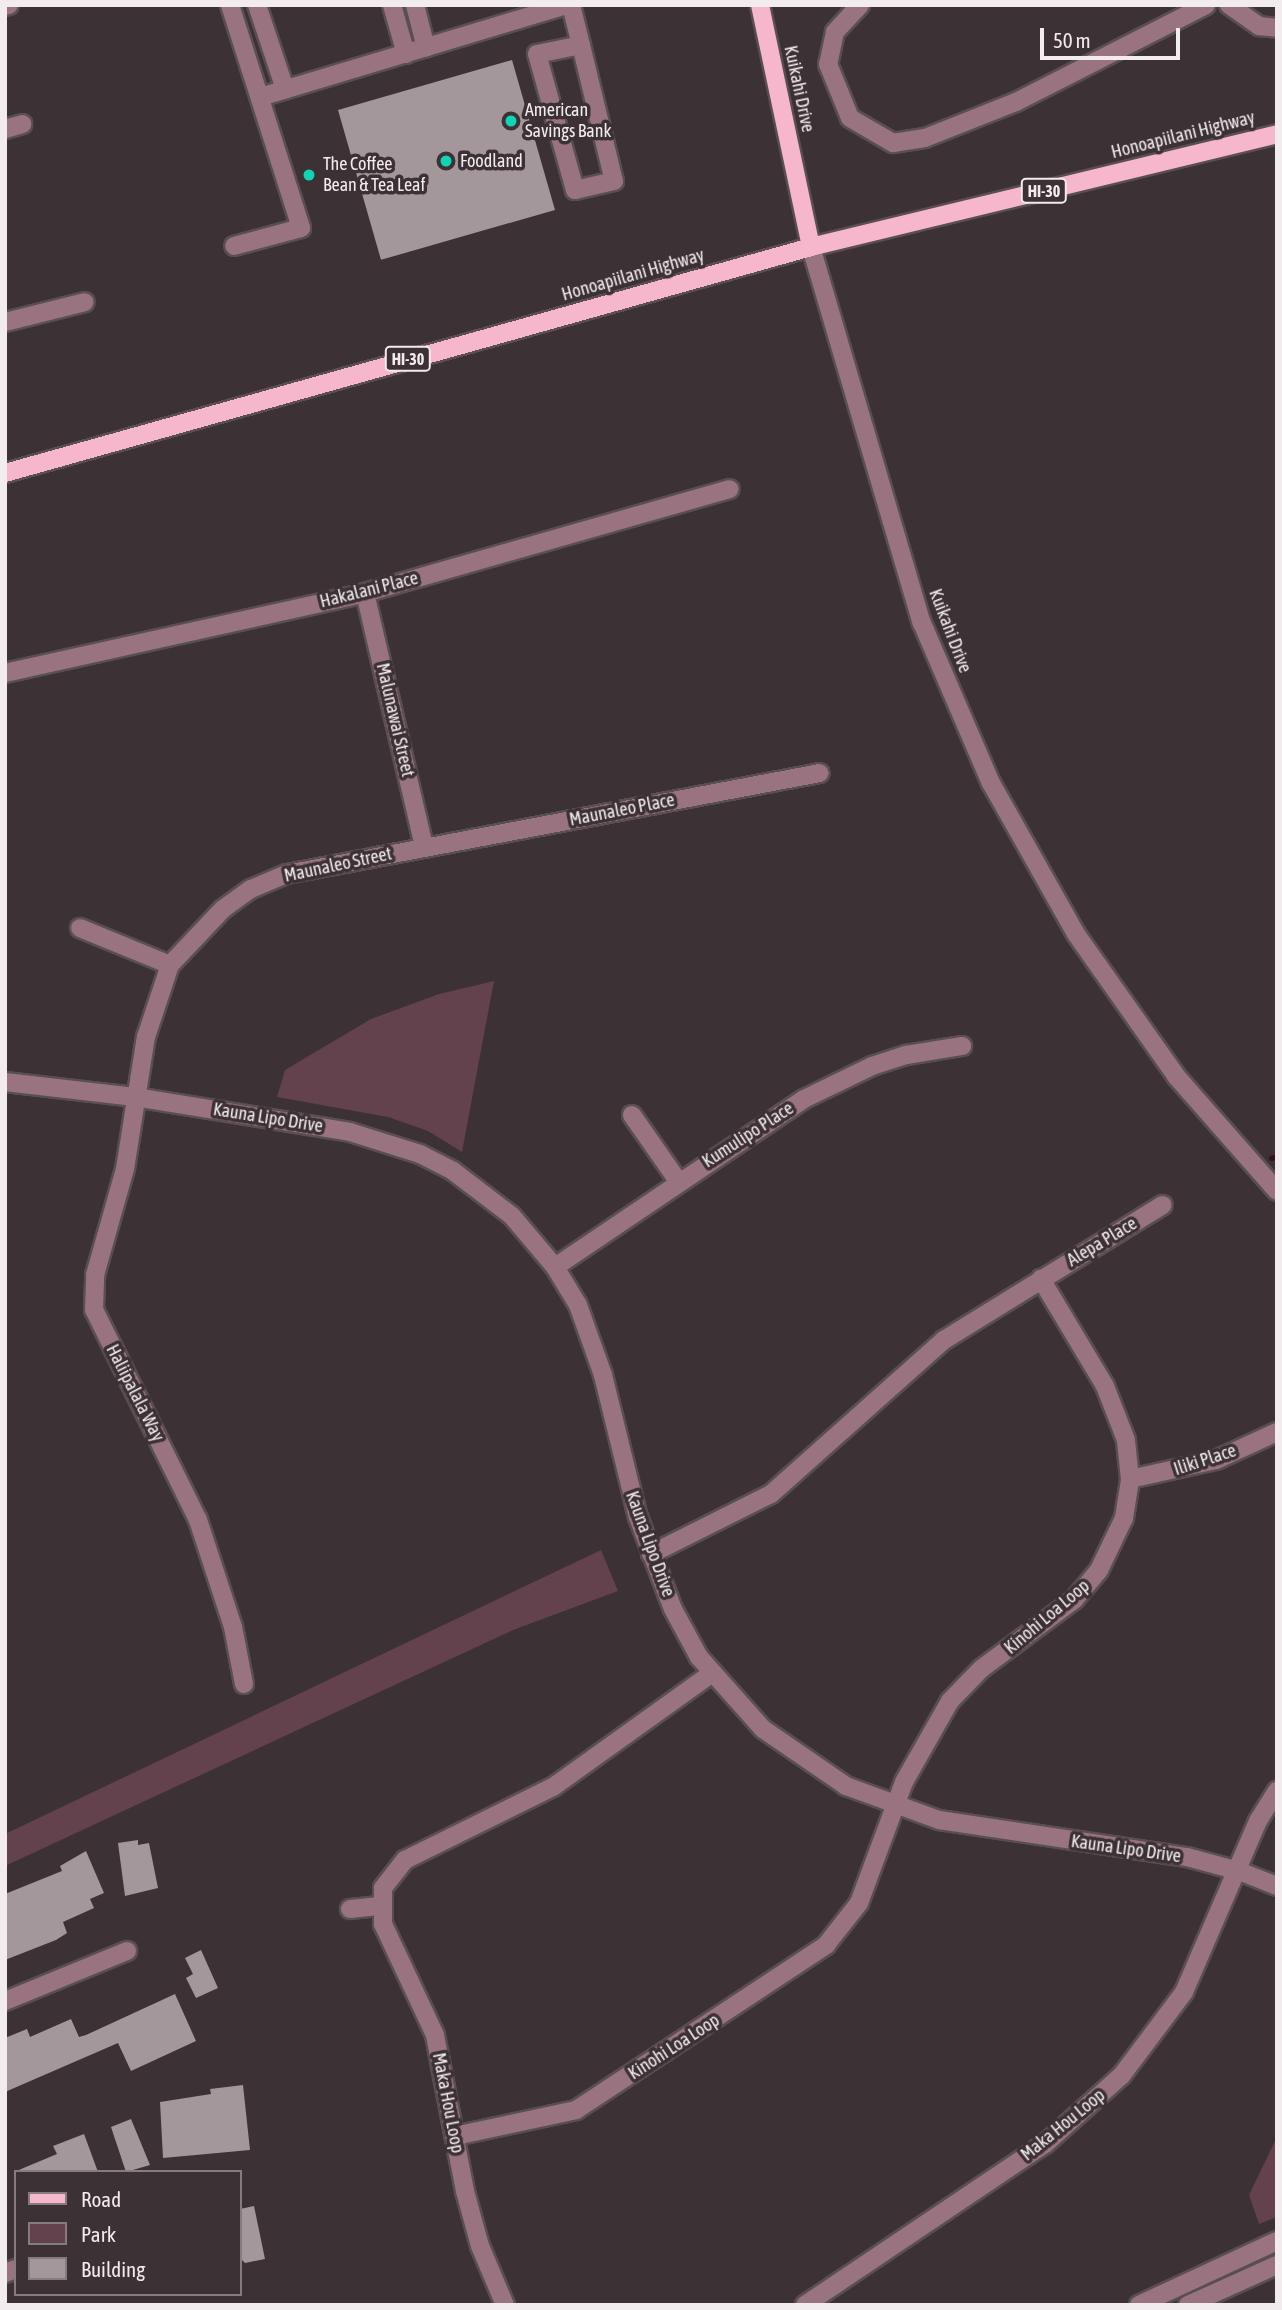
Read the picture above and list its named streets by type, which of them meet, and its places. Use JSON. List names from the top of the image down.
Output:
{
  "streets": {
    "main road": ["Kuikahi Drive", "Honoapiilani Highway", "HI-30"],
    "street": [
      "Hakalani Place",
      "Malunawai Street",
      "Maunaleo Place",
      "Maunaleo Street",
      "Kauna Lipo Drive",
      "Kumulipo Place",
      "Alepa Place",
      "Haliipalala Way",
      "Iliki Place",
      "Kinohi Loa Loop",
      "Maka Hou Loop"
    ]
  },
  "crossings": [
    ["Kuikahi Drive", "Honoapiilani Highway"],
    ["Hakalani Place", "Malunawai Street"],
    ["Malunawai Street", "Maunaleo Place"],
    ["Malunawai Street", "Maunaleo Street"],
    ["Maunaleo Place", "Maunaleo Street"],
    ["Maunaleo Street", "Kauna Lipo Drive"],
    ["Maunaleo Street", "Haliipalala Way"],
    ["Kauna Lipo Drive", "Kumulipo Place"],
    ["Kauna Lipo Drive", "Haliipalala Way"],
    ["Kauna Lipo Drive", "Kinohi Loa Loop"],
    ["Kauna Lipo Drive", "Maka Hou Loop"],
    ["Alepa Place", "Kinohi Loa Loop"],
    ["Iliki Place", "Kinohi Loa Loop"],
    ["Kinohi Loa Loop", "Maka Hou Loop"]
  ],
  "places": ["American Savings Bank", "Foodland", "The Coffee Bean & Tea Leaf"],
  "legend": ["Road", "Park", "Building"],
  "scale_bar": "50 m"
}
